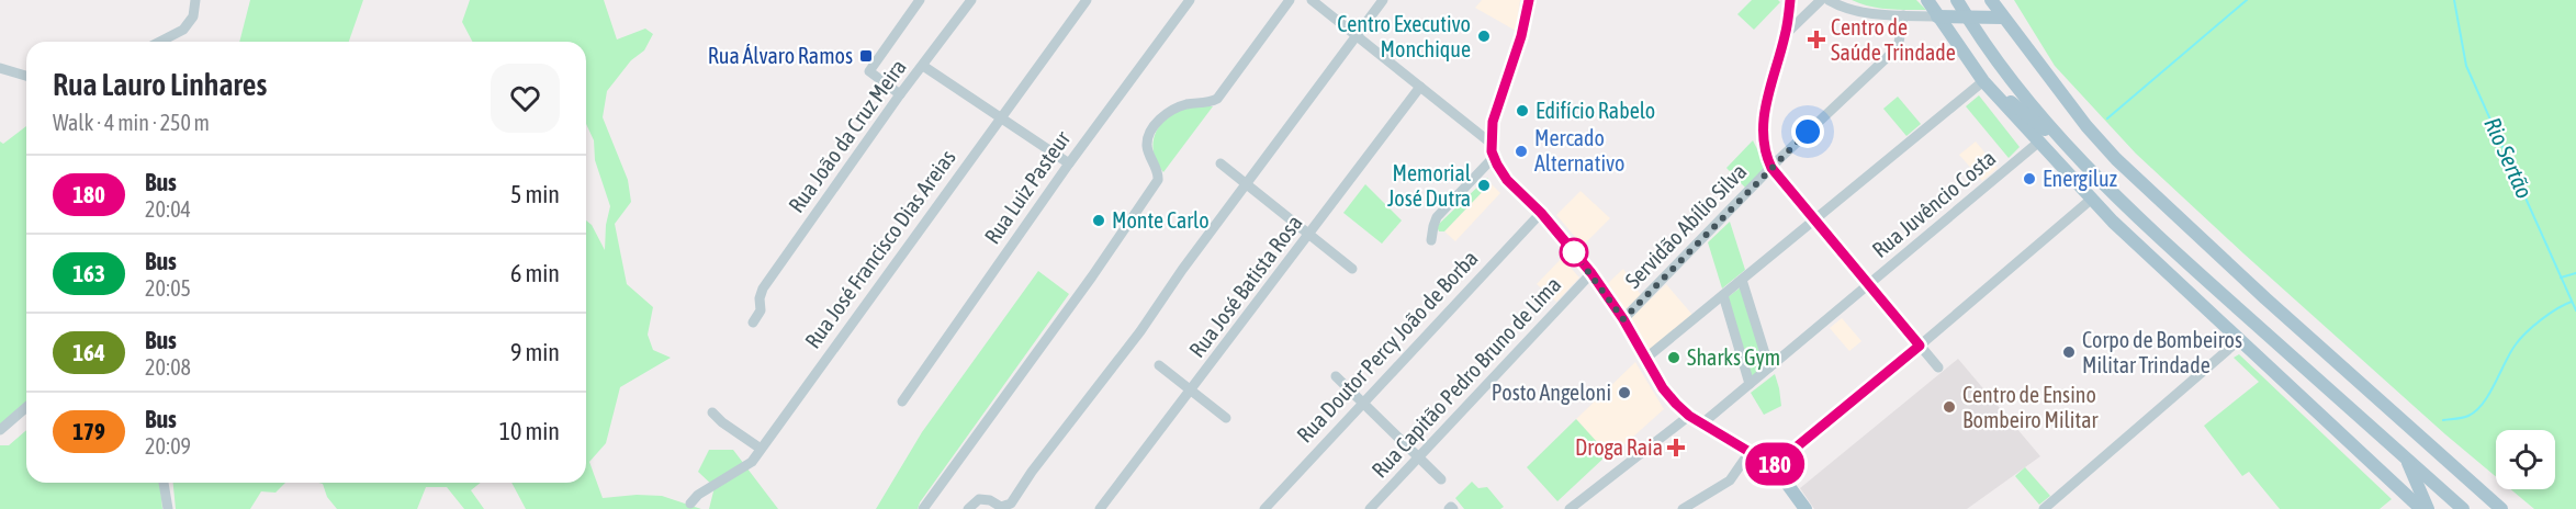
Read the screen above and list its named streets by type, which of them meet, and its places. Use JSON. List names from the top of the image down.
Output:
{
  "streets": {
    "street": [
      "Rua João da Cruz Meira",
      "Rua Luiz Pasteur",
      "Rua Juvêncio Costa",
      "Servidão Abílio Silva",
      "Rua José Francisco Dias Areias",
      "Rua José Batista Rosa",
      "Rua Doutor Percy João de Borba",
      "Rua Capitão Pedro Bruno de Lima"
    ]
  },
  "water": ["Rio Sertão"],
  "places": {
    "other": [
      "Centro Executivo Monchique",
      "Edifício Rabelo",
      "Mercado Alternativo",
      "Energiluz",
      "Memorial José Dutra",
      "Monte Carlo",
      "Corpo de Bombeiros Militar Trindade",
      "Sharks Gym",
      "Posto Angeloni",
      "Centro de Ensino Bombeiro Militar"
    ],
    "health": ["Centro de Saúde Trindade", "Droga Raia"],
    "transit": ["Rua Álvaro Ramos"]
  },
  "lines": ["bus line 180"],
  "page": {
    "on_map": "180",
    "heading": ["Rua Lauro Linhares", "Walk · 4 min · 250 m"],
    "list": [
      {
        "mark": "180",
        "name": "Bus",
        "note": "20:04",
        "value": "5 min"
      },
      {
        "mark": "163",
        "name": "Bus",
        "note": "20:05",
        "value": "6 min"
      },
      {
        "mark": "164",
        "name": "Bus",
        "note": "20:08",
        "value": "9 min"
      },
      {
        "mark": "179",
        "name": "Bus",
        "note": "20:09",
        "value": "10 min"
      }
    ]
  }
}
